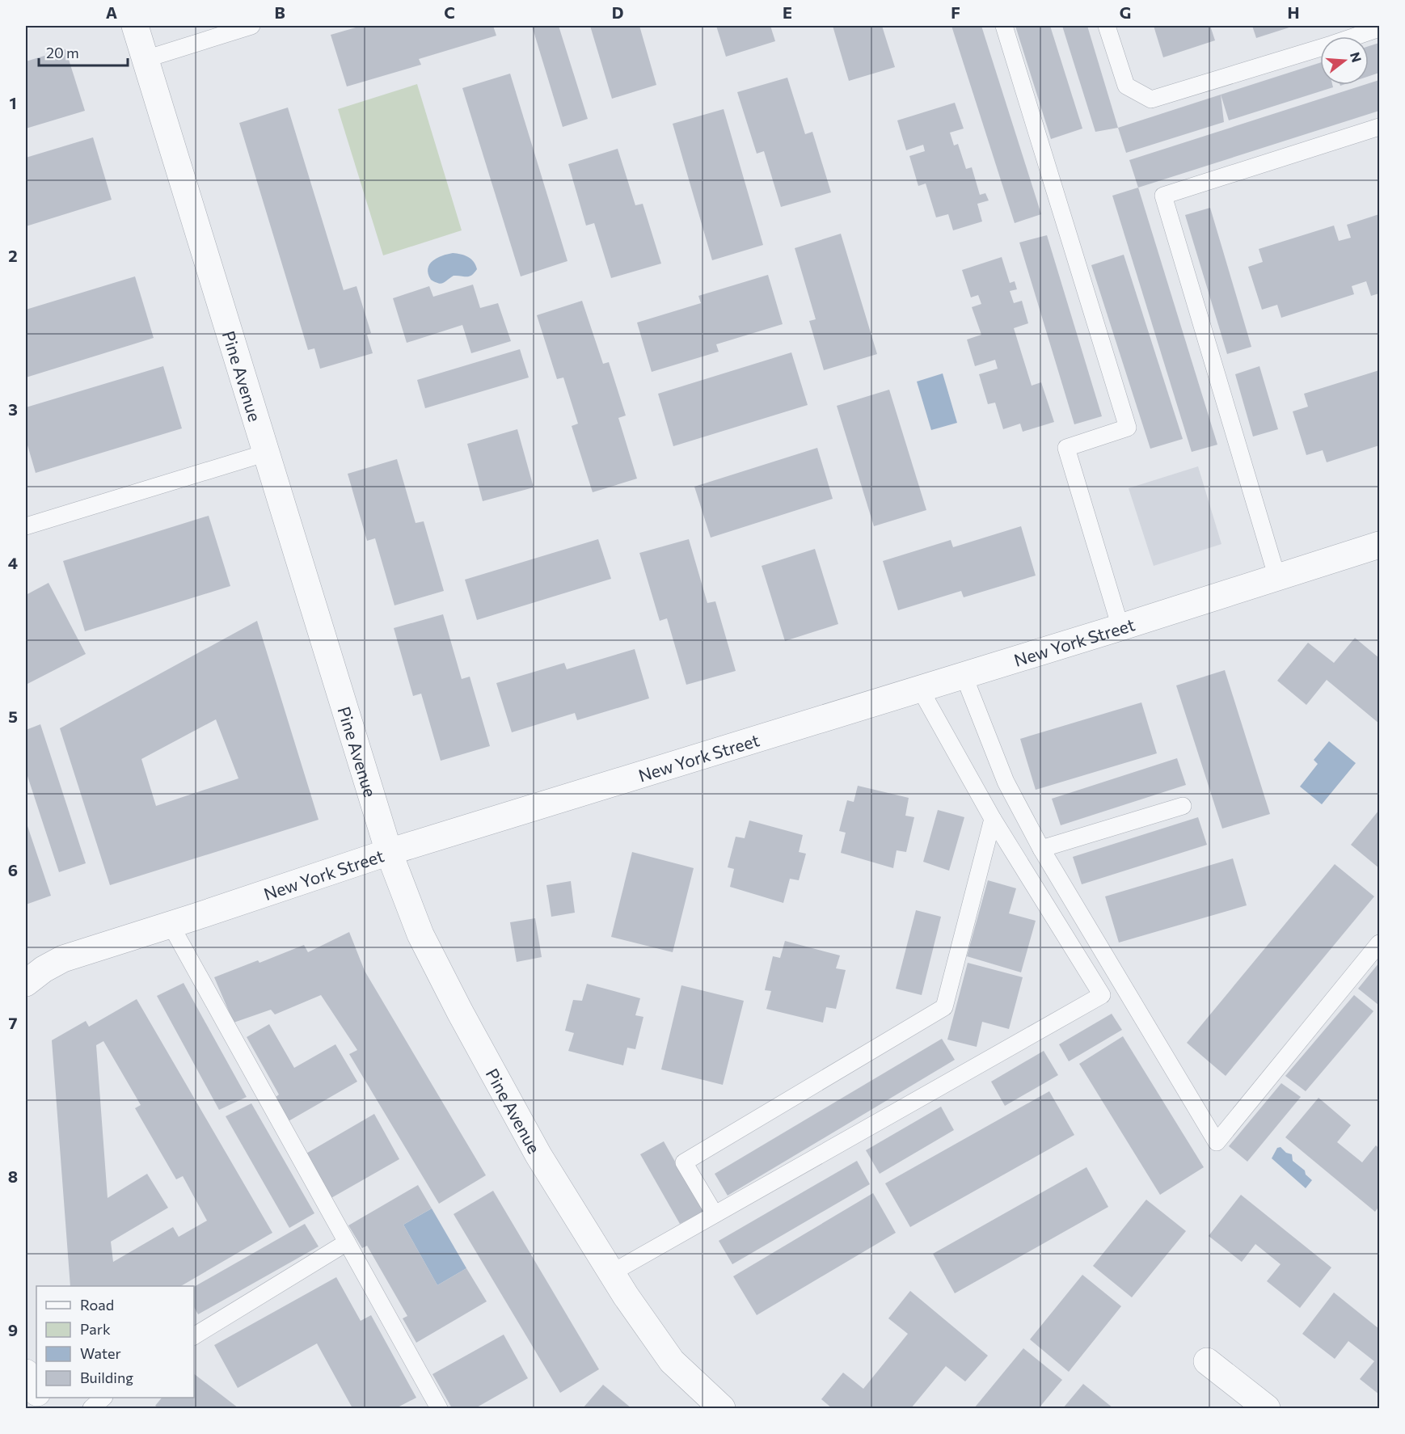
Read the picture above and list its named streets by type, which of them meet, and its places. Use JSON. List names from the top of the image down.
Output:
{
  "streets": {
    "street": ["Pine Avenue", "New York Street"]
  },
  "crossings": [
    ["Pine Avenue", "New York Street"]
  ],
  "legend": [
    "Road",
    "Park",
    "Water",
    "Building"
  ],
  "scale_bar": "20 m",
  "north": "right",
  "grid": {
    "columns": [
      "A",
      "B",
      "C",
      "D",
      "E",
      "F",
      "G",
      "H"
    ],
    "rows": [
      "1",
      "2",
      "3",
      "4",
      "5",
      "6",
      "7",
      "8",
      "9"
    ]
  }
}
